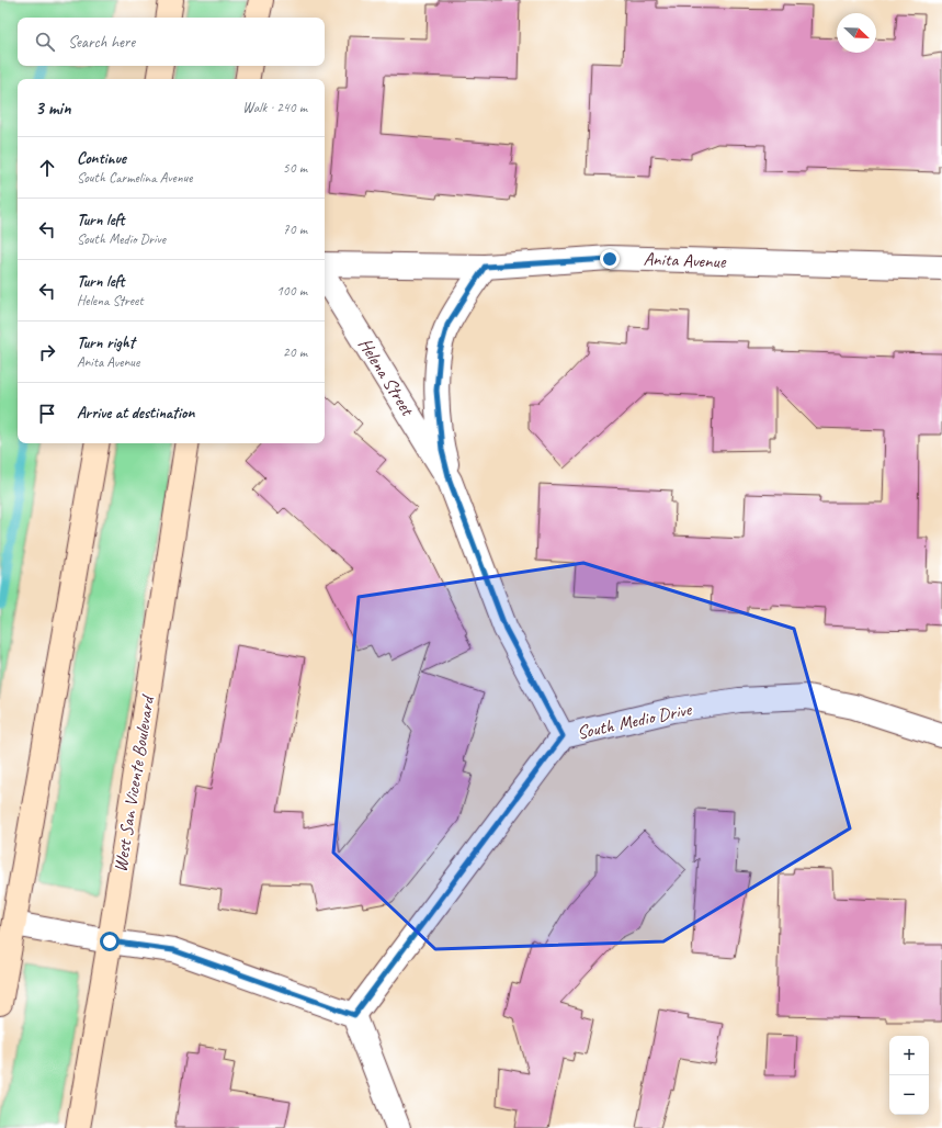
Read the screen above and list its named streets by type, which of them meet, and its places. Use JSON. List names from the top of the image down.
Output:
{
  "streets": {
    "main road": ["West San Vicente Boulevard"],
    "street": ["Anita Avenue", "Helena Street", "South Medio Drive"]
  },
  "crossings": [
    ["Anita Avenue", "Helena Street"],
    ["Helena Street", "South Medio Drive"]
  ],
  "north": "bottom right",
  "page": {
    "search": "Search here",
    "heading": ["3 min", "Walk · 240 m"],
    "list": [
      ["Continue", "South Carmelina Avenue", "50 m"],
      ["Turn left", "South Medio Drive", "70 m"],
      ["Turn left", "Helena Street", "100 m"],
      ["Turn right", "Anita Avenue", "20 m"],
      "Arrive at destination"
    ],
    "map_buttons": ["+", "−"]
  }
}
